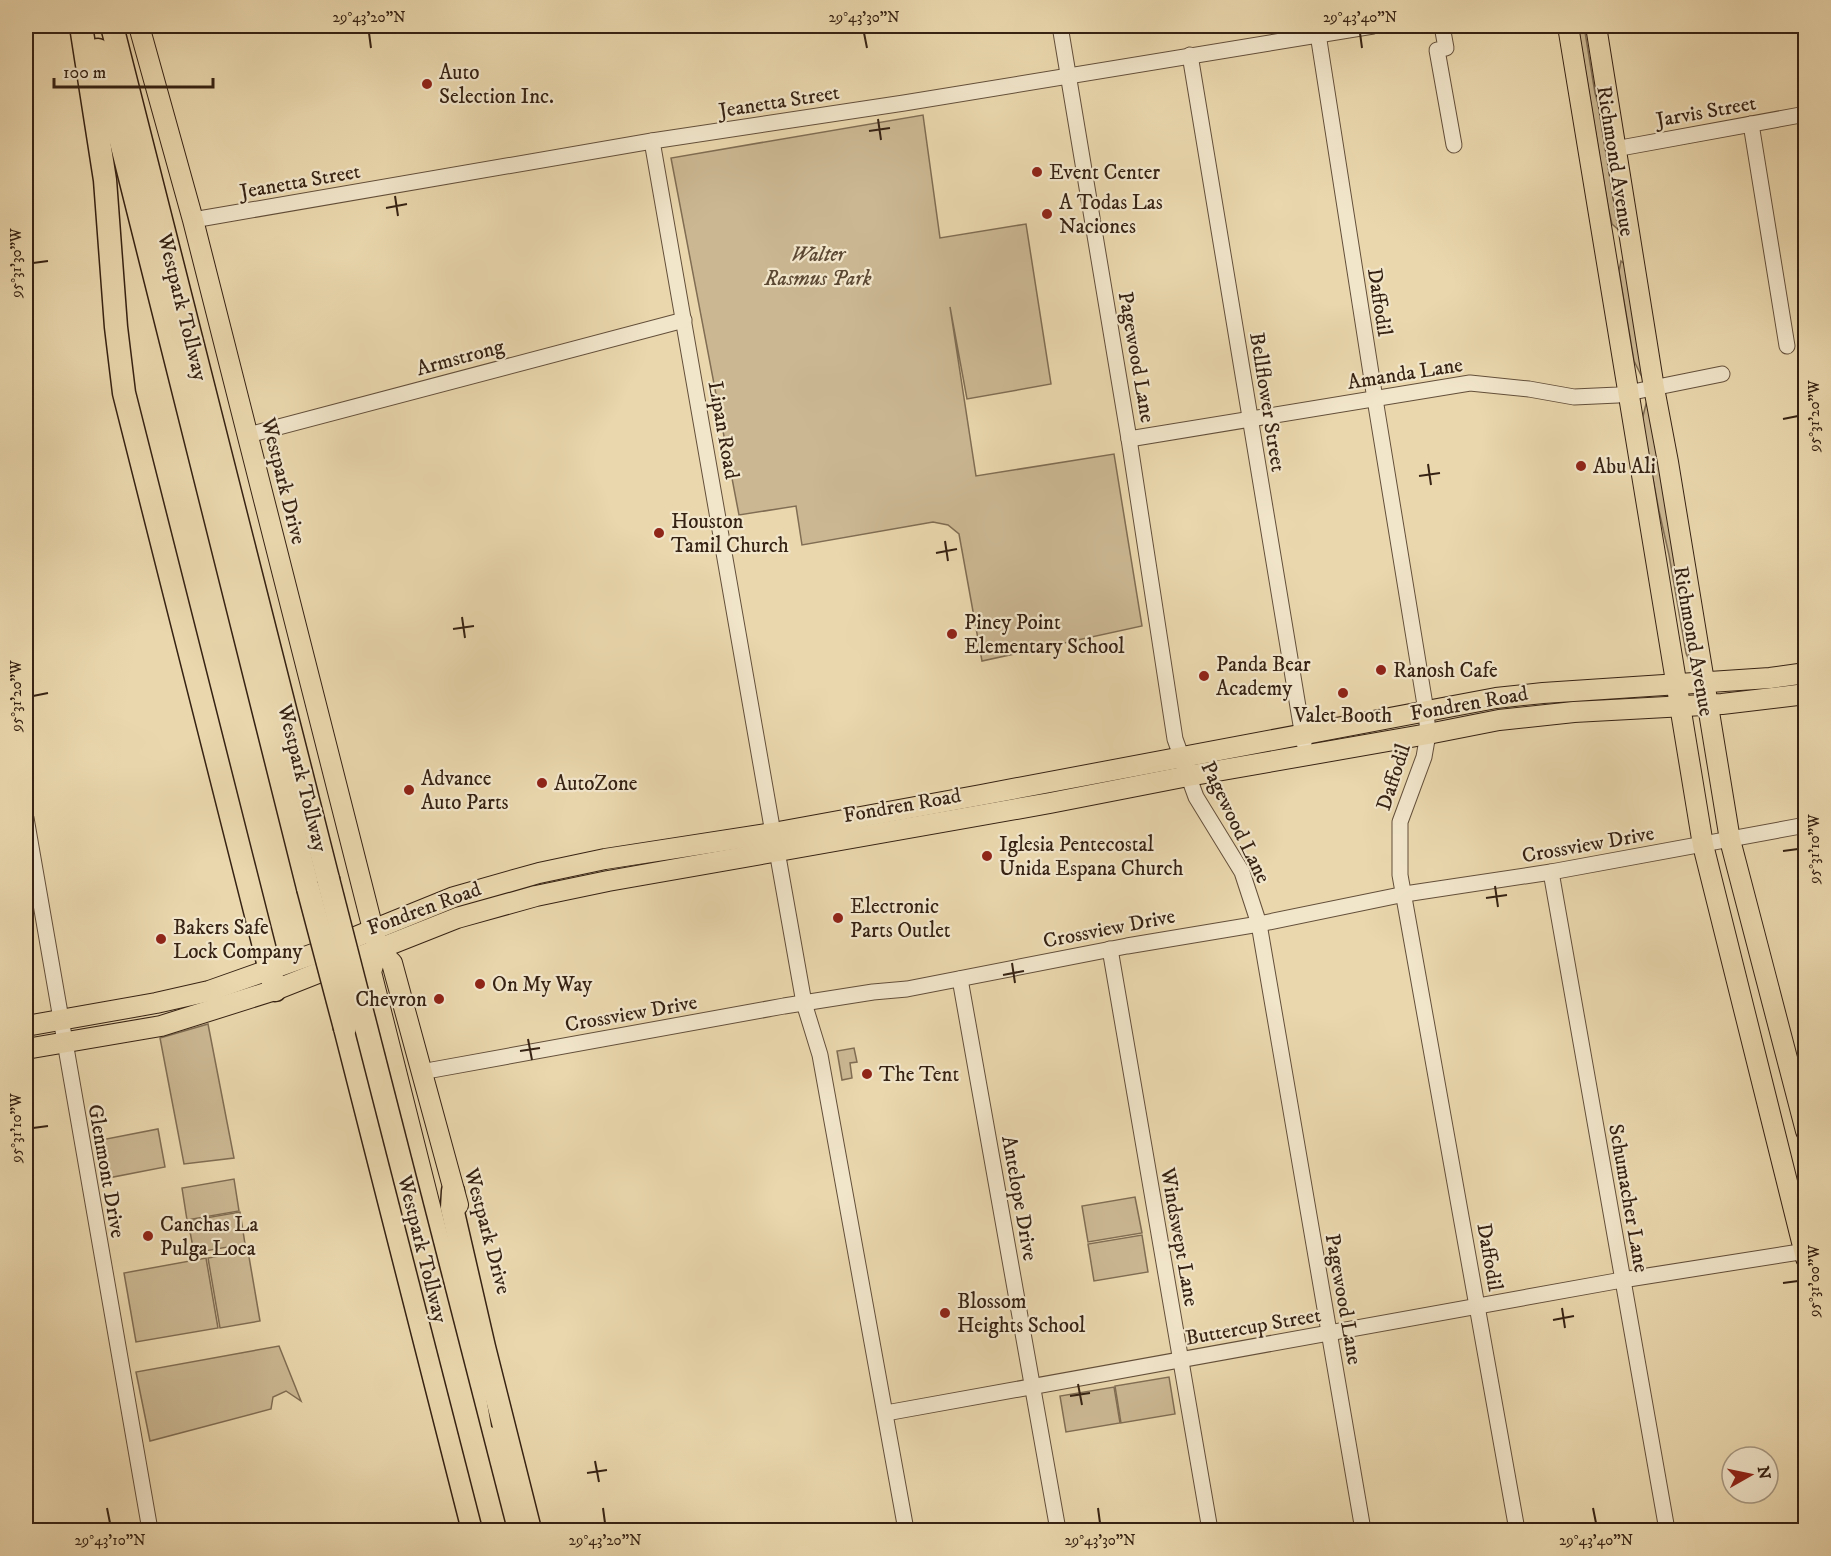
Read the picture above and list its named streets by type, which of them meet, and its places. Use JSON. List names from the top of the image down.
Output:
{
  "streets": {
    "highway": ["Westpark Tollway"],
    "main road": ["Richmond Avenue", "Westpark Drive", "Fondren Road"],
    "street": [
      "Jeanetta Street",
      "Jarvis Street",
      "Daffodil",
      "Armstrong",
      "Pagewood Lane",
      "Amanda Lane",
      "Bellflower Street",
      "Lipan Road",
      "Crossview Drive",
      "Glenmont Drive",
      "Antelope Drive",
      "Schumacher Lane",
      "Windswept Lane",
      "Buttercup Street"
    ]
  },
  "crossings": [
    ["Jeanetta Street", "Daffodil"],
    ["Jeanetta Street", "Pagewood Lane"],
    ["Jeanetta Street", "Bellflower Street"],
    ["Jeanetta Street", "Lipan Road"],
    ["Jeanetta Street", "Westpark Drive"],
    ["Jarvis Street", "Richmond Avenue"],
    ["Richmond Avenue", "Amanda Lane"],
    ["Richmond Avenue", "Fondren Road"],
    ["Richmond Avenue", "Crossview Drive"],
    ["Richmond Avenue", "Buttercup Street"],
    ["Daffodil", "Amanda Lane"],
    ["Daffodil", "Fondren Road"],
    ["Daffodil", "Crossview Drive"],
    ["Daffodil", "Buttercup Street"],
    ["Armstrong", "Lipan Road"],
    ["Armstrong", "Westpark Drive"],
    ["Pagewood Lane", "Amanda Lane"],
    ["Pagewood Lane", "Fondren Road"],
    ["Pagewood Lane", "Crossview Drive"],
    ["Pagewood Lane", "Buttercup Street"],
    ["Amanda Lane", "Bellflower Street"],
    ["Bellflower Street", "Fondren Road"],
    ["Lipan Road", "Fondren Road"],
    ["Lipan Road", "Crossview Drive"],
    ["Lipan Road", "Buttercup Street"],
    ["Westpark Drive", "Fondren Road"],
    ["Westpark Drive", "Crossview Drive"],
    ["Fondren Road", "Glenmont Drive"],
    ["Crossview Drive", "Antelope Drive"],
    ["Crossview Drive", "Schumacher Lane"],
    ["Crossview Drive", "Windswept Lane"],
    ["Antelope Drive", "Buttercup Street"],
    ["Schumacher Lane", "Buttercup Street"],
    ["Windswept Lane", "Buttercup Street"]
  ],
  "parks": ["Walter Rasmus Park"],
  "places": [
    "Auto Selection Inc.",
    "Event Center",
    "A Todas Las Naciones",
    "Abu Ali",
    "Houston Tamil Church",
    "Piney Point Elementary School",
    "Ranosh Cafe",
    "Panda Bear Academy",
    "Valet Booth",
    "AutoZone",
    "Advance Auto Parts",
    "Iglesia Pentecostal Unida Espana Church",
    "Electronic Parts Outlet",
    "Bakers Safe Lock Company",
    "On My Way",
    "Chevron",
    "The Tent",
    "Canchas La Pulga Loca",
    "Blossom Heights School"
  ],
  "scale_bar": "100 m",
  "north": "right",
  "coordinates": [
    "29°43'20\"N",
    "29°43'30\"N",
    "29°43'40\"N",
    "95°31'30\"W",
    "95°31'20\"W",
    "95°31'10\"W",
    "95°31'00\"W",
    "29°43'10\"N"
  ]
}
